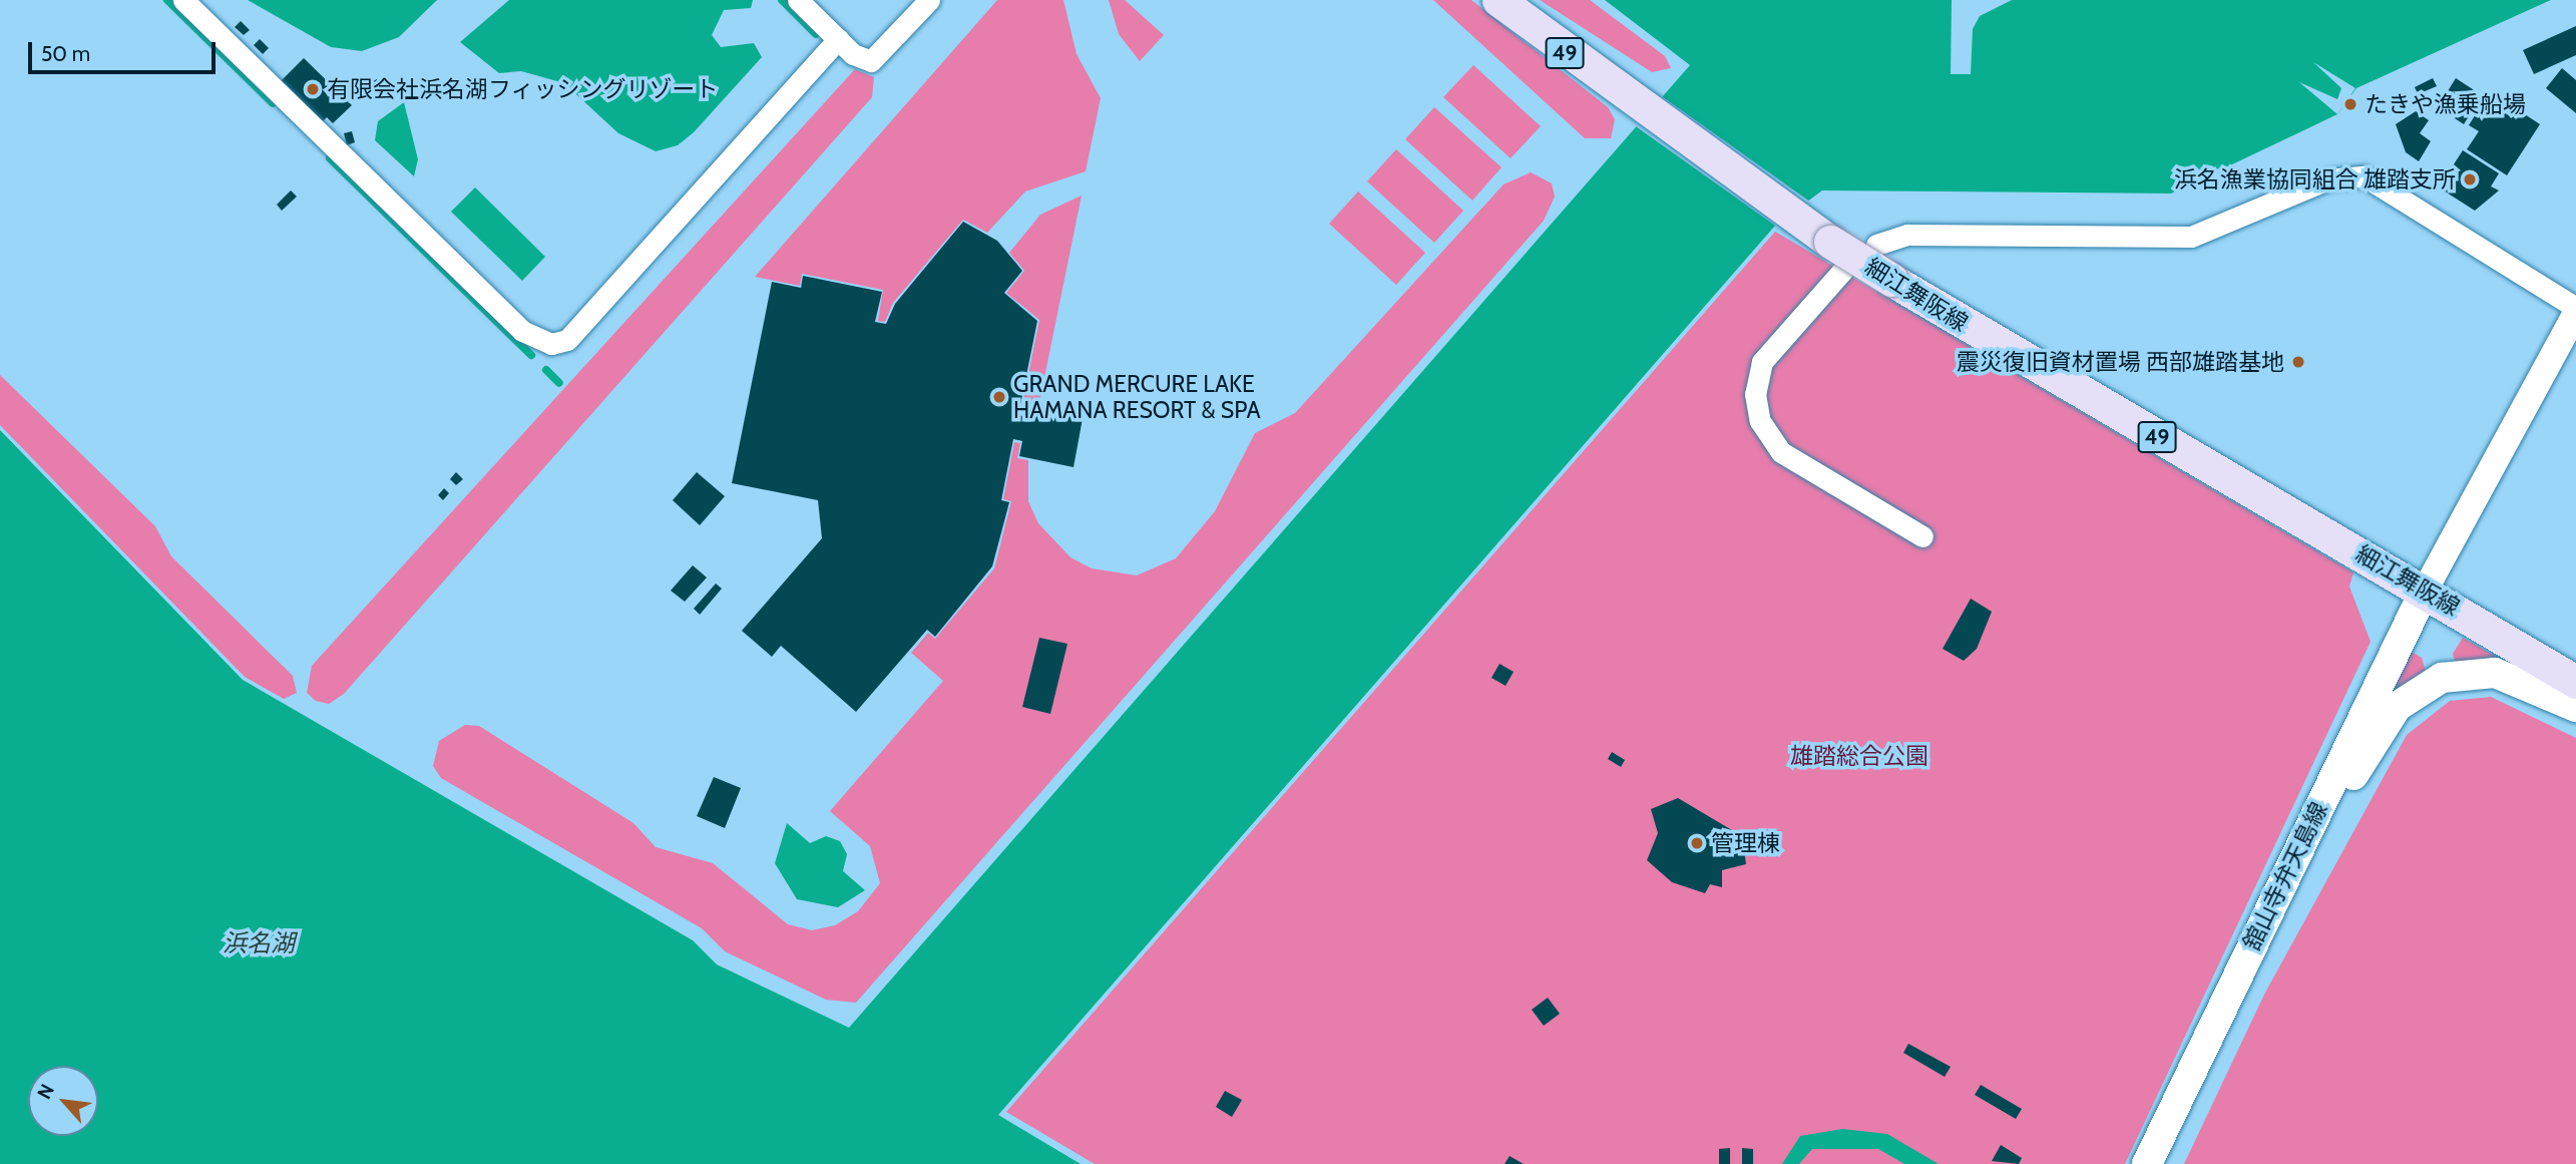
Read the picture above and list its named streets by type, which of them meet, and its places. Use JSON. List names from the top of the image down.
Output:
{
  "streets": {
    "main road": ["49", "細江舞阪線", "舘山寺弁天島線"]
  },
  "crossings": [
    ["細江舞阪線", "舘山寺弁天島線"]
  ],
  "water": ["浜名湖"],
  "parks": ["雄踏総合公園"],
  "places": [
    "有限会社浜名湖フィッシングリゾート",
    "たきや漁乗船場",
    "浜名漁業協同組合 雄踏支所",
    "震災復旧資材置場 西部雄踏基地",
    "GRAND MERCURE LAKE HAMANA RESORT & SPA",
    "管理棟"
  ],
  "scale_bar": "50 m",
  "north": "top left"
}
